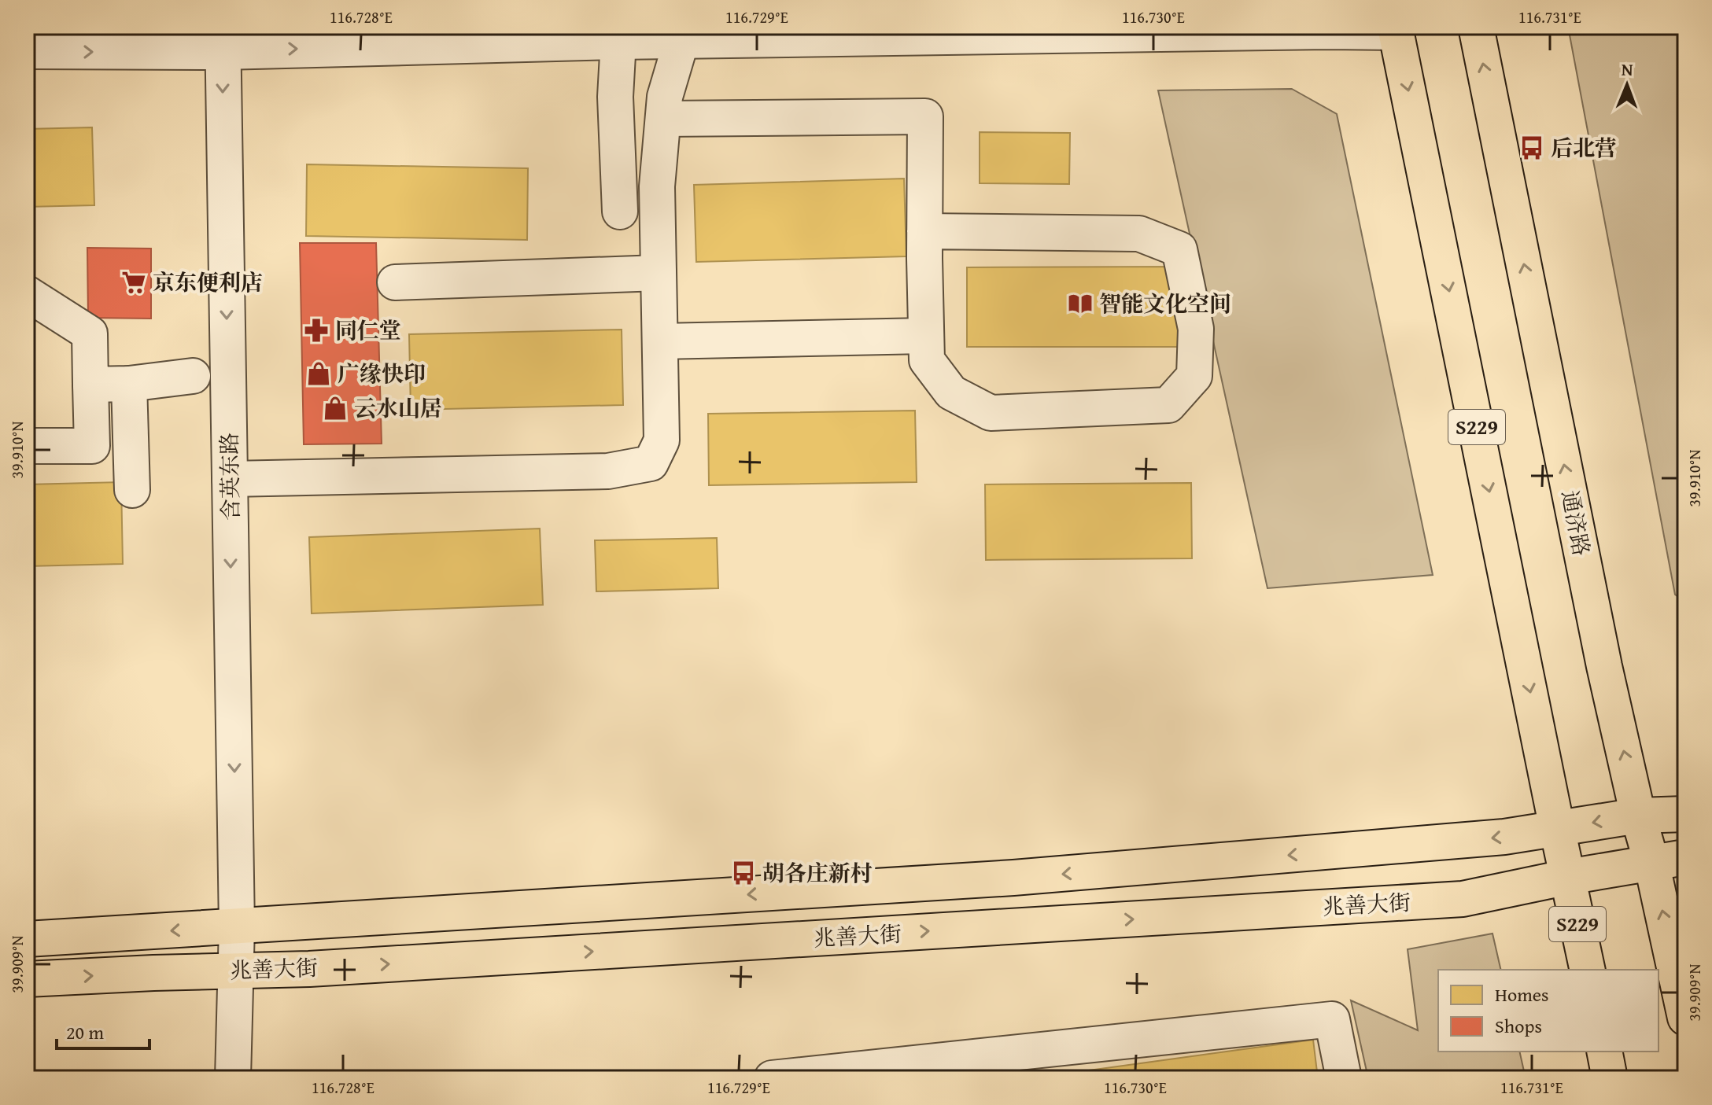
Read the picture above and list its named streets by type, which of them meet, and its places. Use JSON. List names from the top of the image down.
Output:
{
  "streets": {
    "main road": ["S229", "通济路", "兆善大街"],
    "street": ["含英东路"]
  },
  "crossings": [
    ["S229", "兆善大街"],
    ["含英东路", "兆善大街"],
    ["通济路", "兆善大街"]
  ],
  "one_way": ["含英东路"],
  "places": {
    "bus stop": ["后北营", "胡各庄新村"],
    "supermarket": ["京东便利店"],
    "library": ["智能文化空间"],
    "pharmacy": ["同仁堂"],
    "shop": ["广缘快印", "云水山居"]
  },
  "legend": ["Homes", "Shops"],
  "scale_bar": "20 m",
  "north": "top",
  "coordinates": [
    "116.728°E",
    "116.729°E",
    "116.730°E",
    "116.731°E",
    "39.910°N",
    "39.909°N"
  ]
}
